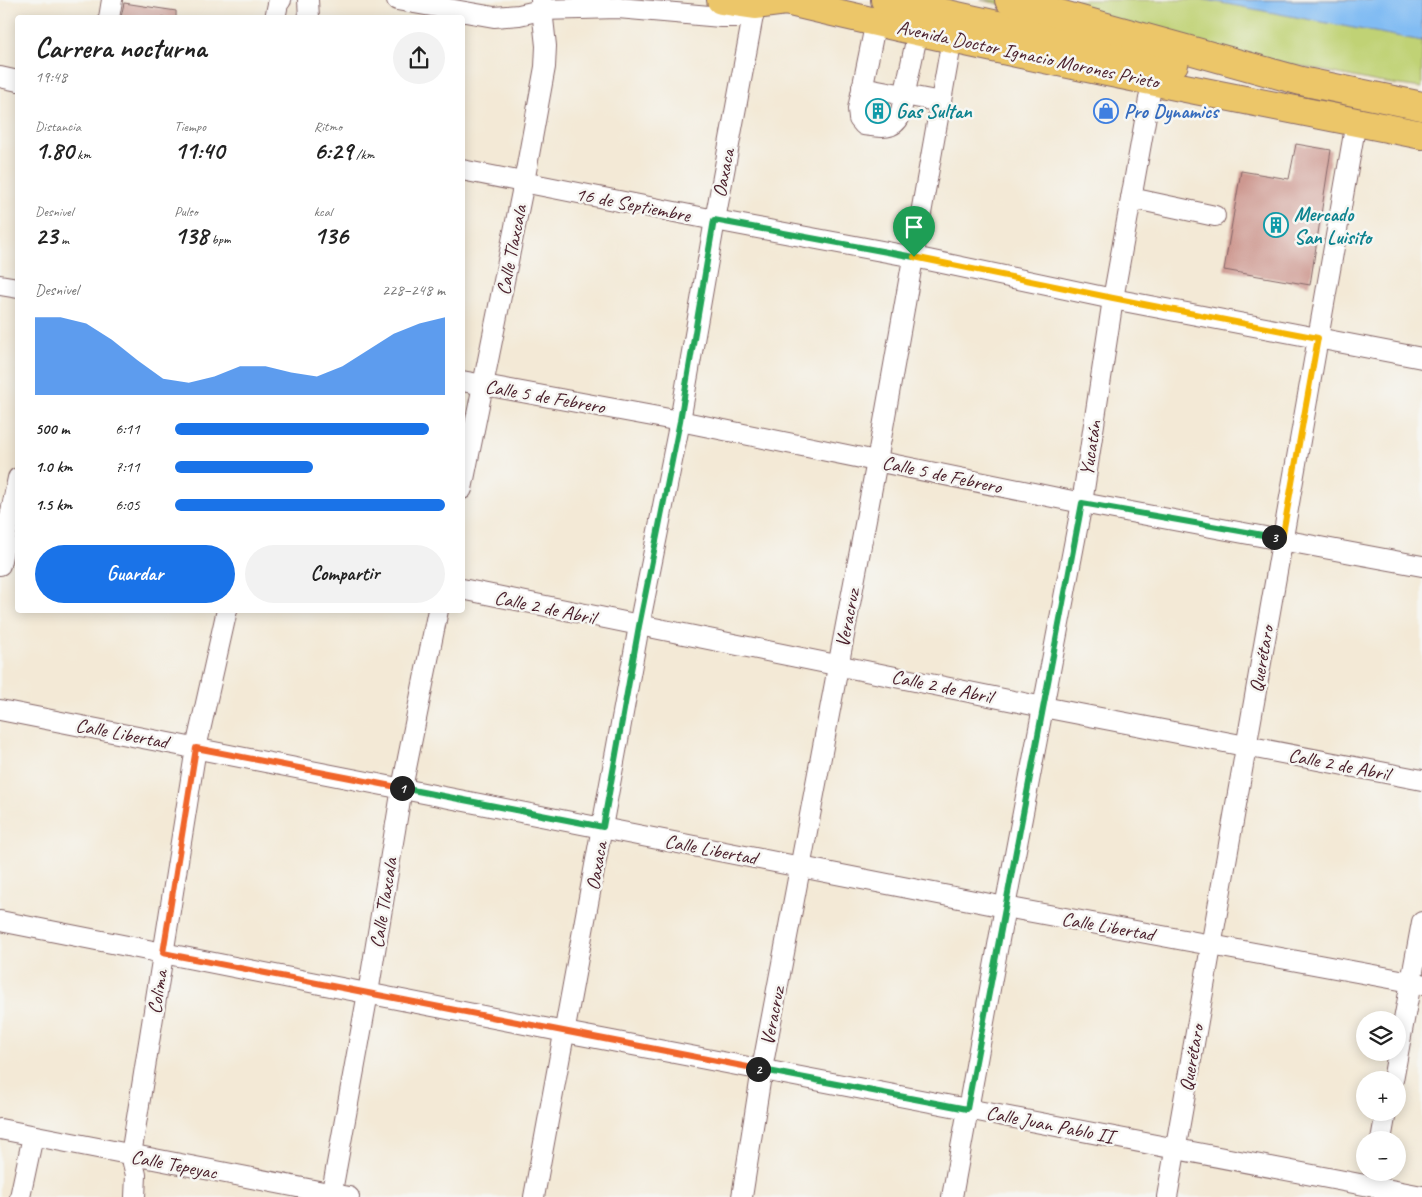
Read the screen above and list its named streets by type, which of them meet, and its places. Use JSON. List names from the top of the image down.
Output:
{
  "streets": {
    "highway": ["Avenida Doctor Ignacio Morones Prieto"],
    "street": [
      "Oaxaca",
      "16 de Septiembre",
      "Calle Tlaxcala",
      "Calle 5 de Febrero",
      "Yucatán",
      "Calle 2 de Abril",
      "Veracruz",
      "Querétaro",
      "Calle Libertad",
      "Colima",
      "Calle Juan Pablo II",
      "Calle Tepeyac"
    ]
  },
  "crossings": [
    ["Avenida Doctor Ignacio Morones Prieto", "Oaxaca"],
    ["Avenida Doctor Ignacio Morones Prieto", "Yucatán"],
    ["Avenida Doctor Ignacio Morones Prieto", "Veracruz"],
    ["Avenida Doctor Ignacio Morones Prieto", "Querétaro"],
    ["Oaxaca", "16 de Septiembre"],
    ["Oaxaca", "Calle 5 de Febrero"],
    ["Oaxaca", "Calle 2 de Abril"],
    ["Oaxaca", "Calle Libertad"],
    ["Oaxaca", "Calle Juan Pablo II"],
    ["16 de Septiembre", "Calle Tlaxcala"],
    ["16 de Septiembre", "Yucatán"],
    ["16 de Septiembre", "Veracruz"],
    ["16 de Septiembre", "Querétaro"],
    ["Calle Tlaxcala", "Calle 5 de Febrero"],
    ["Calle Tlaxcala", "Calle Libertad"],
    ["Calle Tlaxcala", "Calle Juan Pablo II"],
    ["Calle Tlaxcala", "Calle Tepeyac"],
    ["Calle 5 de Febrero", "Yucatán"],
    ["Calle 5 de Febrero", "Veracruz"],
    ["Calle 5 de Febrero", "Querétaro"],
    ["Yucatán", "Calle 2 de Abril"],
    ["Yucatán", "Calle Libertad"],
    ["Yucatán", "Calle Juan Pablo II"],
    ["Calle 2 de Abril", "Veracruz"],
    ["Calle 2 de Abril", "Querétaro"],
    ["Veracruz", "Calle Libertad"],
    ["Veracruz", "Calle Juan Pablo II"],
    ["Querétaro", "Calle Libertad"],
    ["Querétaro", "Calle Juan Pablo II"],
    ["Calle Libertad", "Colima"],
    ["Colima", "Calle Juan Pablo II"],
    ["Colima", "Calle Tepeyac"]
  ],
  "places": {
    "building": ["Gas Sultan", "Mercado San Luisito"],
    "shop": ["Pro Dynamics"]
  },
  "page": {
    "heading": ["Carrera nocturna", "19:48"],
    "stats": [
      ["Distancia", "1.80 km"],
      ["Tiempo", "11:40"],
      ["Ritmo", "6:29 /km"],
      ["Desnivel", "23 m"],
      ["Pulso", "138 bpm"],
      ["kcal", "136"]
    ],
    "chart": ["Desnivel", "228–248 m"],
    "list": [
      {
        "name": "500 m",
        "note": "6:11"
      },
      {
        "name": "1.0 km",
        "note": "7:11"
      },
      {
        "name": "1.5 km",
        "note": "6:05"
      }
    ],
    "pins": ["3", "1", "2"],
    "buttons": ["Guardar", "Compartir"],
    "map_buttons": ["+", "−"]
  }
}
